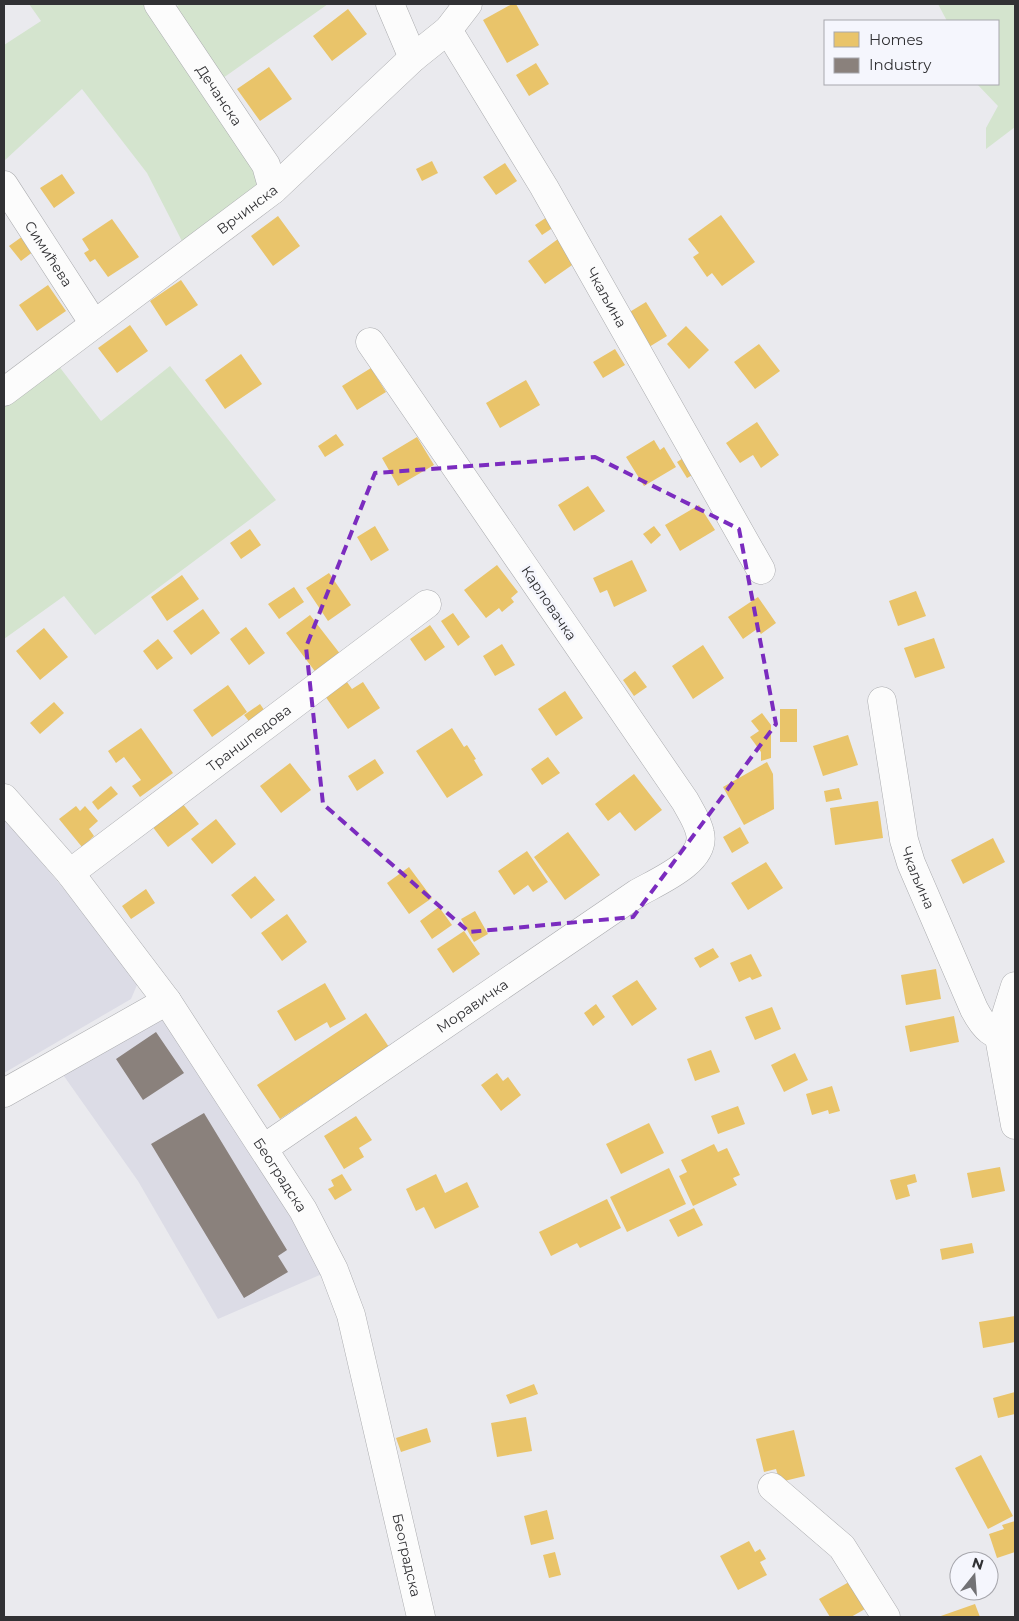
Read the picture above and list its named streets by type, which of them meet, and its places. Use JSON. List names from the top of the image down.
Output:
{
  "streets": {
    "street": [
      "Дечанска",
      "Врчинска",
      "Симићева",
      "Чкаљина",
      "Карловачка",
      "Траншпедова",
      "Моравичка",
      "Београдска"
    ]
  },
  "crossings": [
    ["Дечанска", "Врчинска"],
    ["Врчинска", "Симићева"],
    ["Врчинска", "Чкаљина"],
    ["Карловачка", "Моравичка"],
    ["Траншпедова", "Београдска"],
    ["Моравичка", "Београдска"]
  ],
  "legend": ["Homes", "Industry"],
  "north": "top"
}
